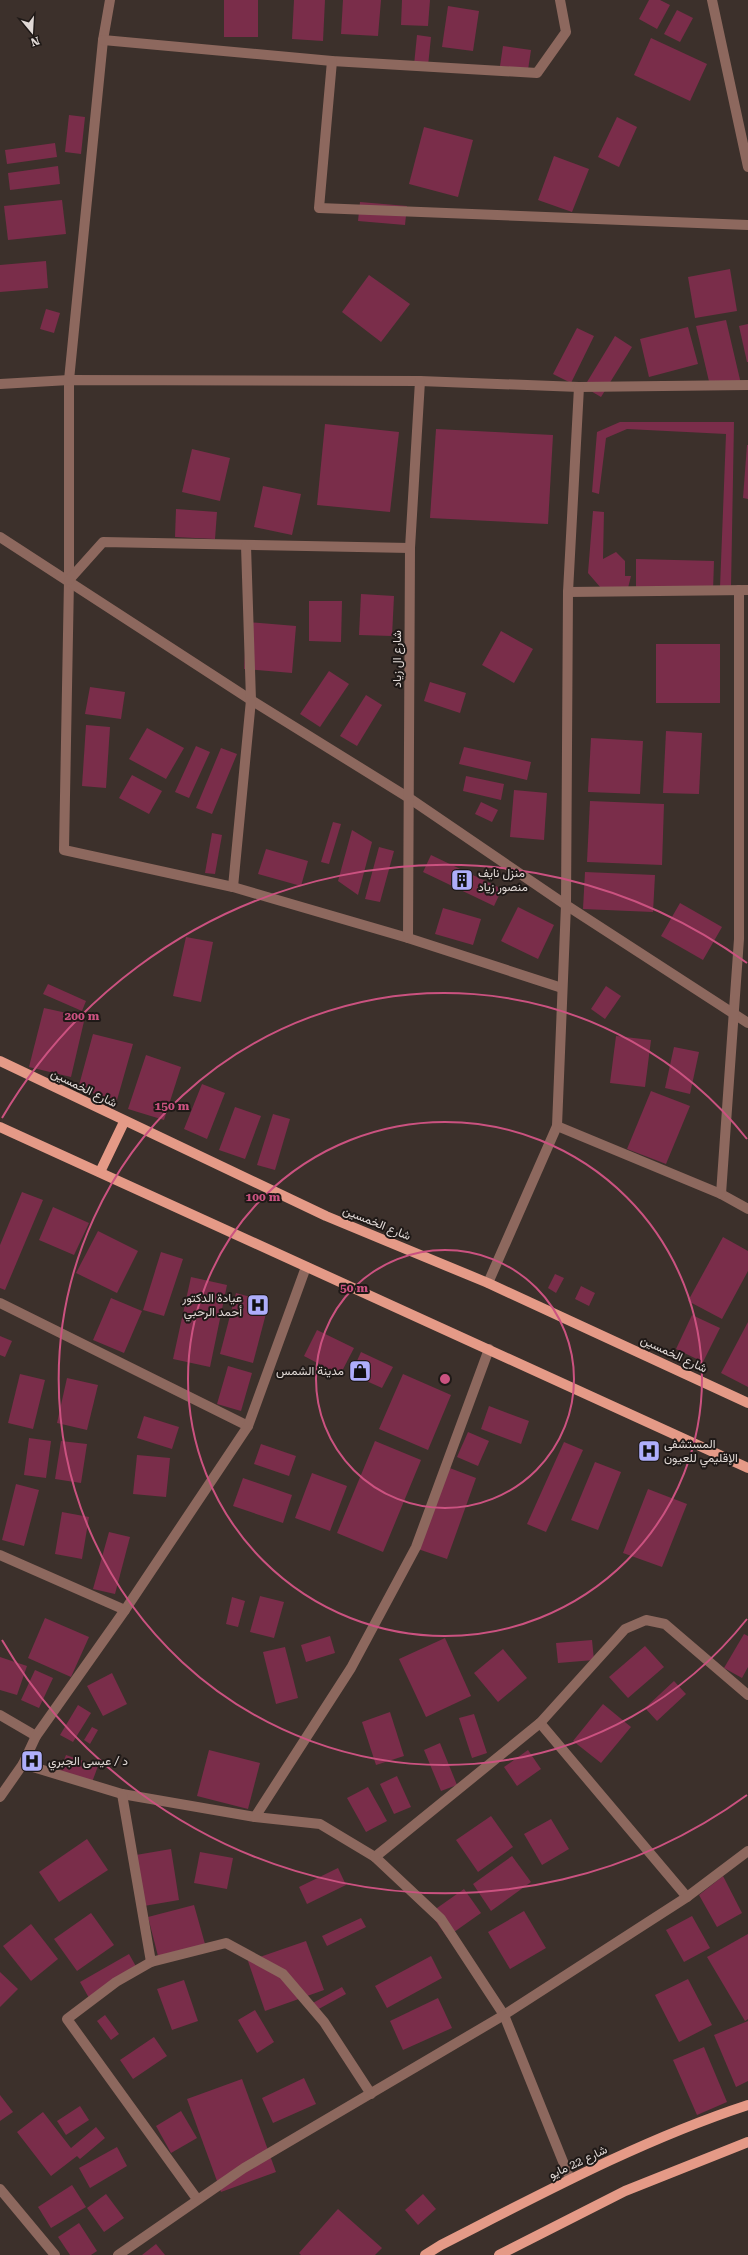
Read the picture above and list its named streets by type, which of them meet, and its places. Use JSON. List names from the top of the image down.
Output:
{
  "streets": {
    "main road": ["شارع الخمسين", "شارع 22 مايو"],
    "street": ["شارع ال زياد"]
  },
  "places": {
    "building": ["منزل نايف منصور زياد"],
    "hospital": ["عيادة الدكتور أحمد الرحبي", "المستشفى الإقليمي للعيون", "د / عيسى الجبري"],
    "shop": ["مدينة الشمس"]
  },
  "north": "bottom",
  "rings": [
    "200 m",
    "150 m",
    "100 m",
    "50 m"
  ]
}
